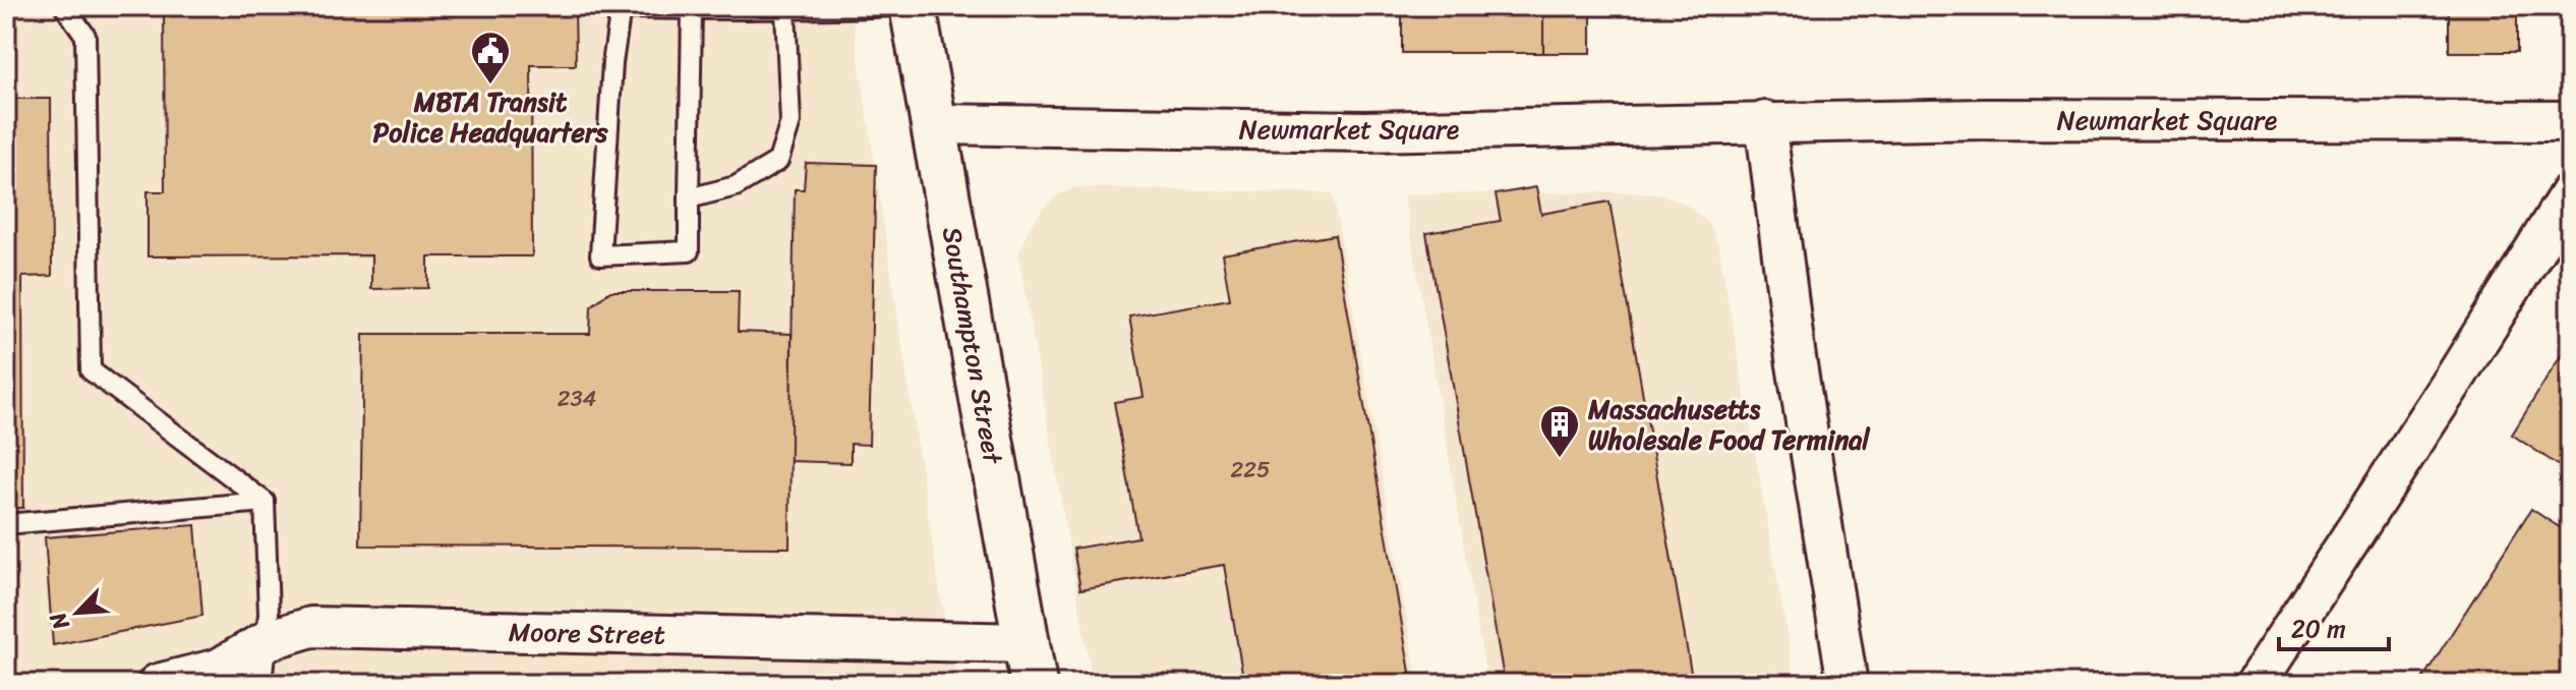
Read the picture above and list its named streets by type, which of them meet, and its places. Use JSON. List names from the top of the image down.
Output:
{
  "streets": {
    "main road": ["Southampton Street"],
    "street": ["Newmarket Square", "Moore Street"]
  },
  "crossings": [
    ["Newmarket Square", "Southampton Street"],
    ["Southampton Street", "Moore Street"]
  ],
  "places": {
    "public building": ["MBTA Transit Police Headquarters"],
    "building": ["Massachusetts Wholesale Food Terminal"]
  },
  "house_numbers": ["234", "225"],
  "scale_bar": "20 m",
  "north": "bottom left"
}
